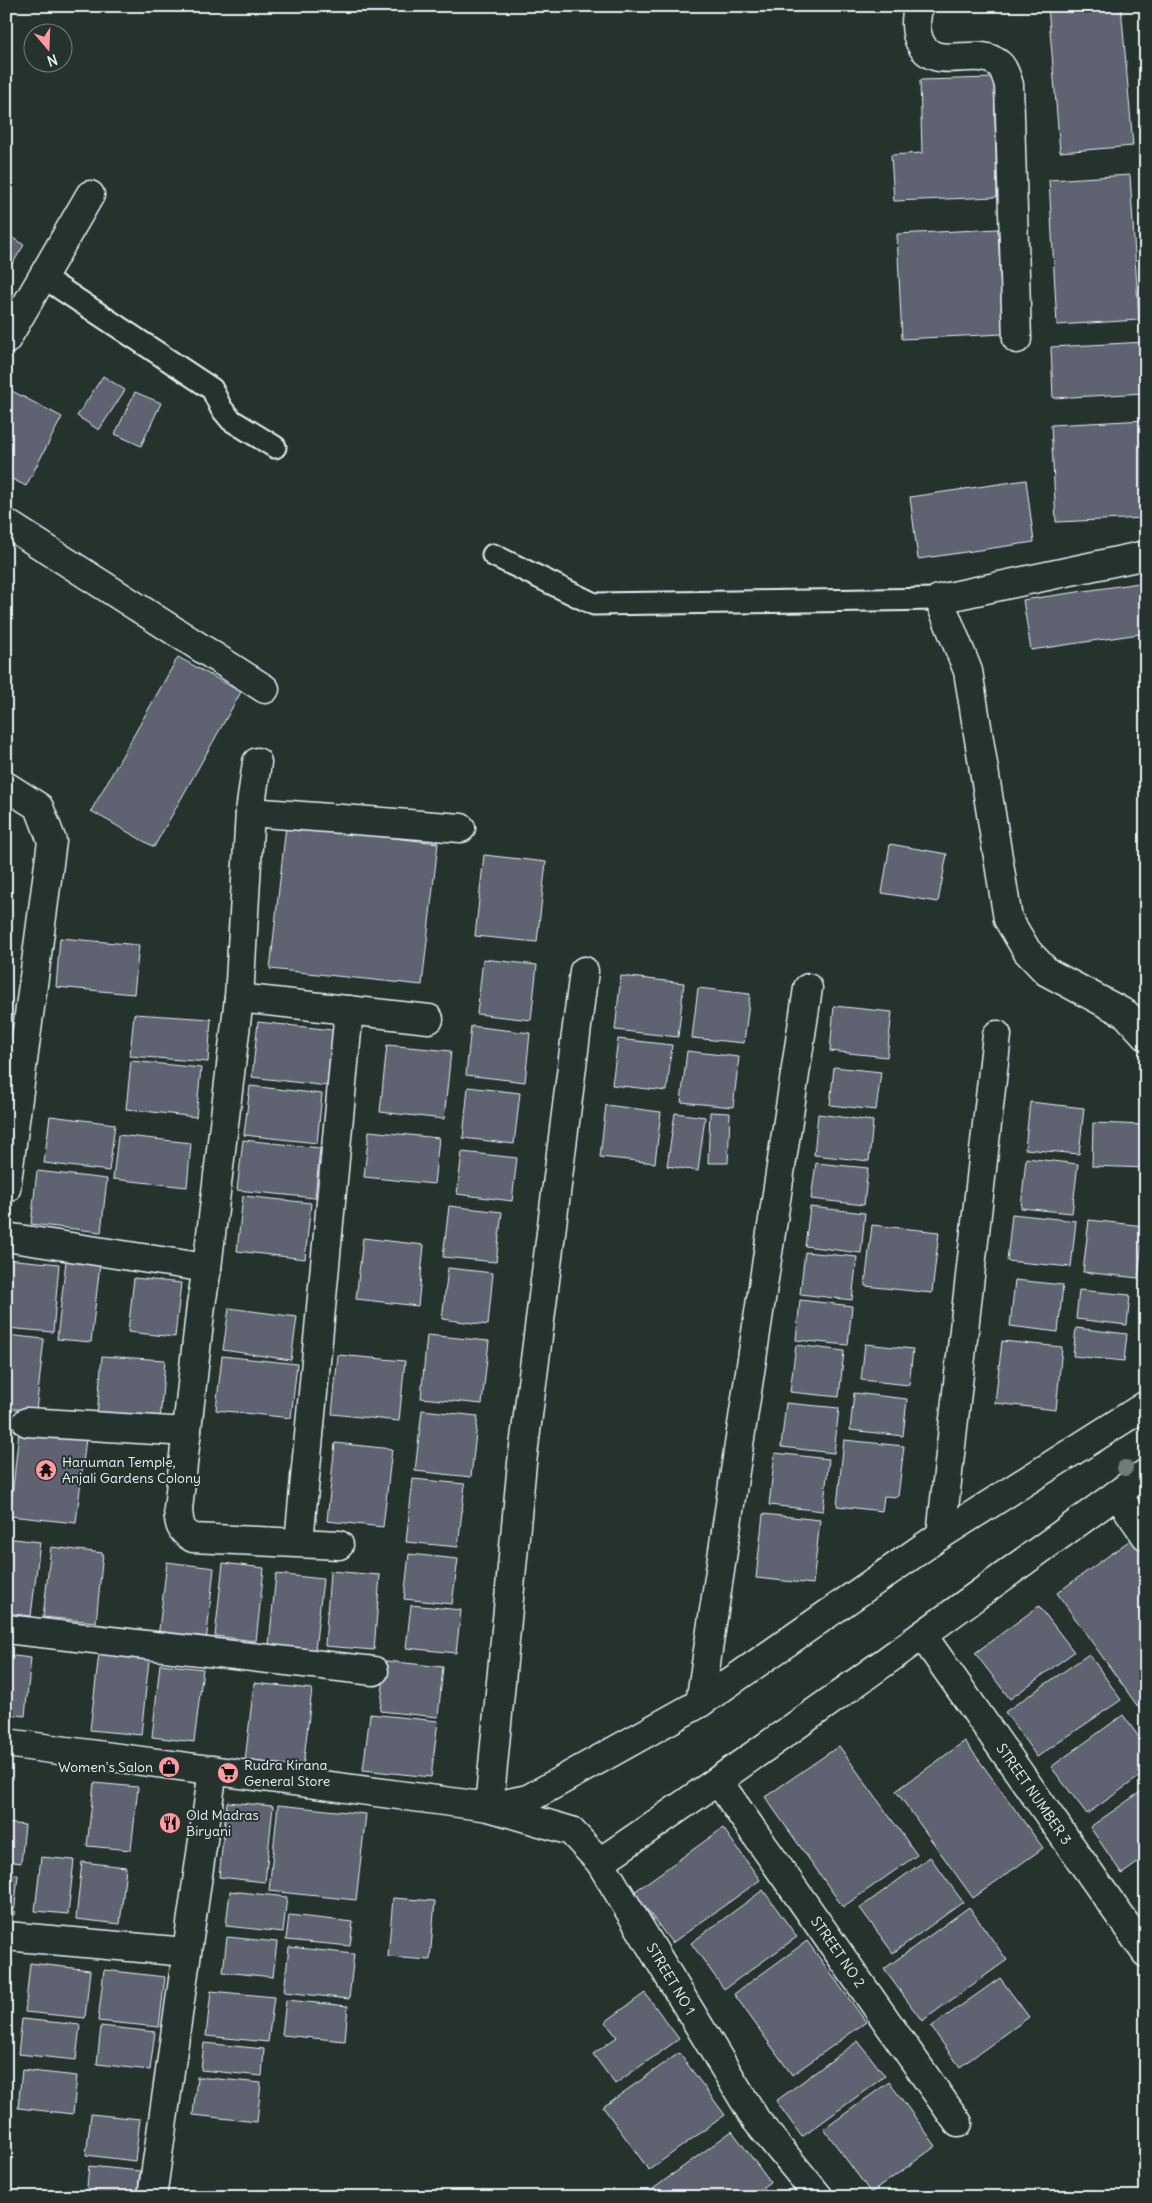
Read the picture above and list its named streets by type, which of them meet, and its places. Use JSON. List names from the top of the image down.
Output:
{
  "streets": {
    "street": ["STREET NUMBER 3", "STREET NO 2", "STREET NO 1"]
  },
  "places": {
    "temple": ["Hanuman Temple, Anjali Gardens Colony"],
    "shop": ["Women's Salon"],
    "supermarket": ["Rudra Kirana General Store"],
    "restaurant": ["Old Madras Biryani"]
  },
  "north": "bottom"
}
